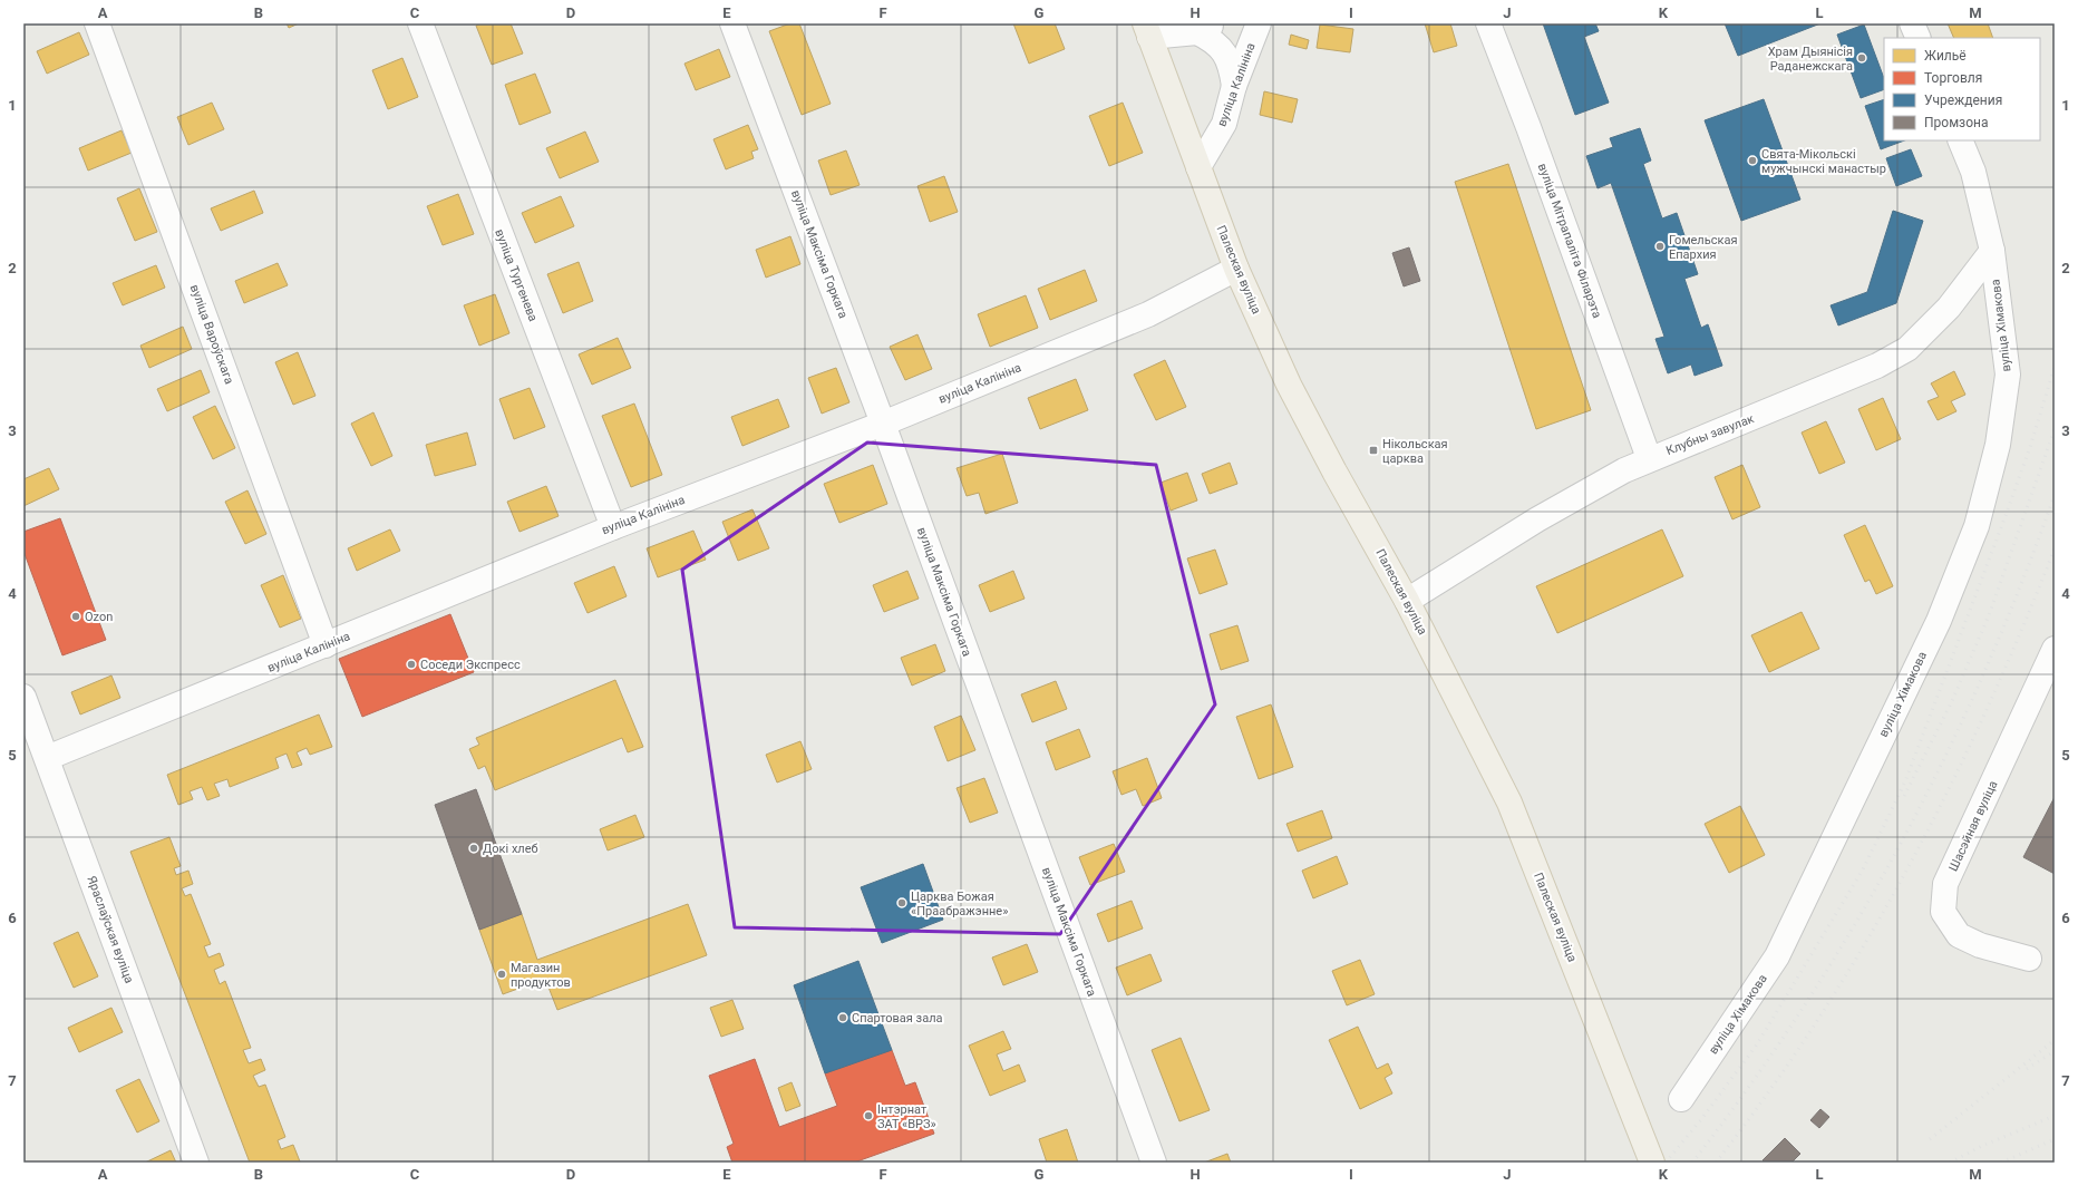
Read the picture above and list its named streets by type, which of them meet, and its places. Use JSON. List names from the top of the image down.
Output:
{
  "streets": {
    "main road": ["Палеская вуліца"],
    "street": [
      "вуліца Калініна",
      "вуліца Мітрапаліта Філарэта",
      "вуліца Максіма Горкага",
      "вуліца Тургенева",
      "вуліца Хімакова",
      "вуліца Вароўскага",
      "Клубны завулак",
      "Шасэйная вуліца",
      "Яраслаўская вуліца"
    ]
  },
  "crossings": [
    ["вуліца Калініна", "вуліца Максіма Горкага"],
    ["вуліца Калініна", "Палеская вуліца"],
    ["вуліца Калініна", "вуліца Тургенева"],
    ["вуліца Калініна", "вуліца Вароўскага"],
    ["вуліца Калініна", "Яраслаўская вуліца"],
    ["вуліца Мітрапаліта Філарэта", "Клубны завулак"],
    ["Палеская вуліца", "Клубны завулак"],
    ["вуліца Хімакова", "Клубны завулак"]
  ],
  "places": {
    "other": [
      "Храм Дыянісія Раданежскага",
      "Свята-Мікольскі мужчынскі манастыр",
      "Гомельская Епархия",
      "Ozon",
      "Соседи Экспресс",
      "Докі хлеб",
      "Царква Божая «Праабражэнне»",
      "Магазин продуктов",
      "Спартовая зала",
      "Інтэрнат ЗАТ «ВРЗ»"
    ],
    "transit": ["Нікольская царква"]
  },
  "legend": [
    "Жильё",
    "Торговля",
    "Учреждения",
    "Промзона"
  ],
  "grid": {
    "columns": [
      "A",
      "B",
      "C",
      "D",
      "E",
      "F",
      "G",
      "H",
      "I",
      "J",
      "K",
      "L",
      "M"
    ],
    "rows": [
      "1",
      "2",
      "3",
      "4",
      "5",
      "6",
      "7"
    ]
  }
}
